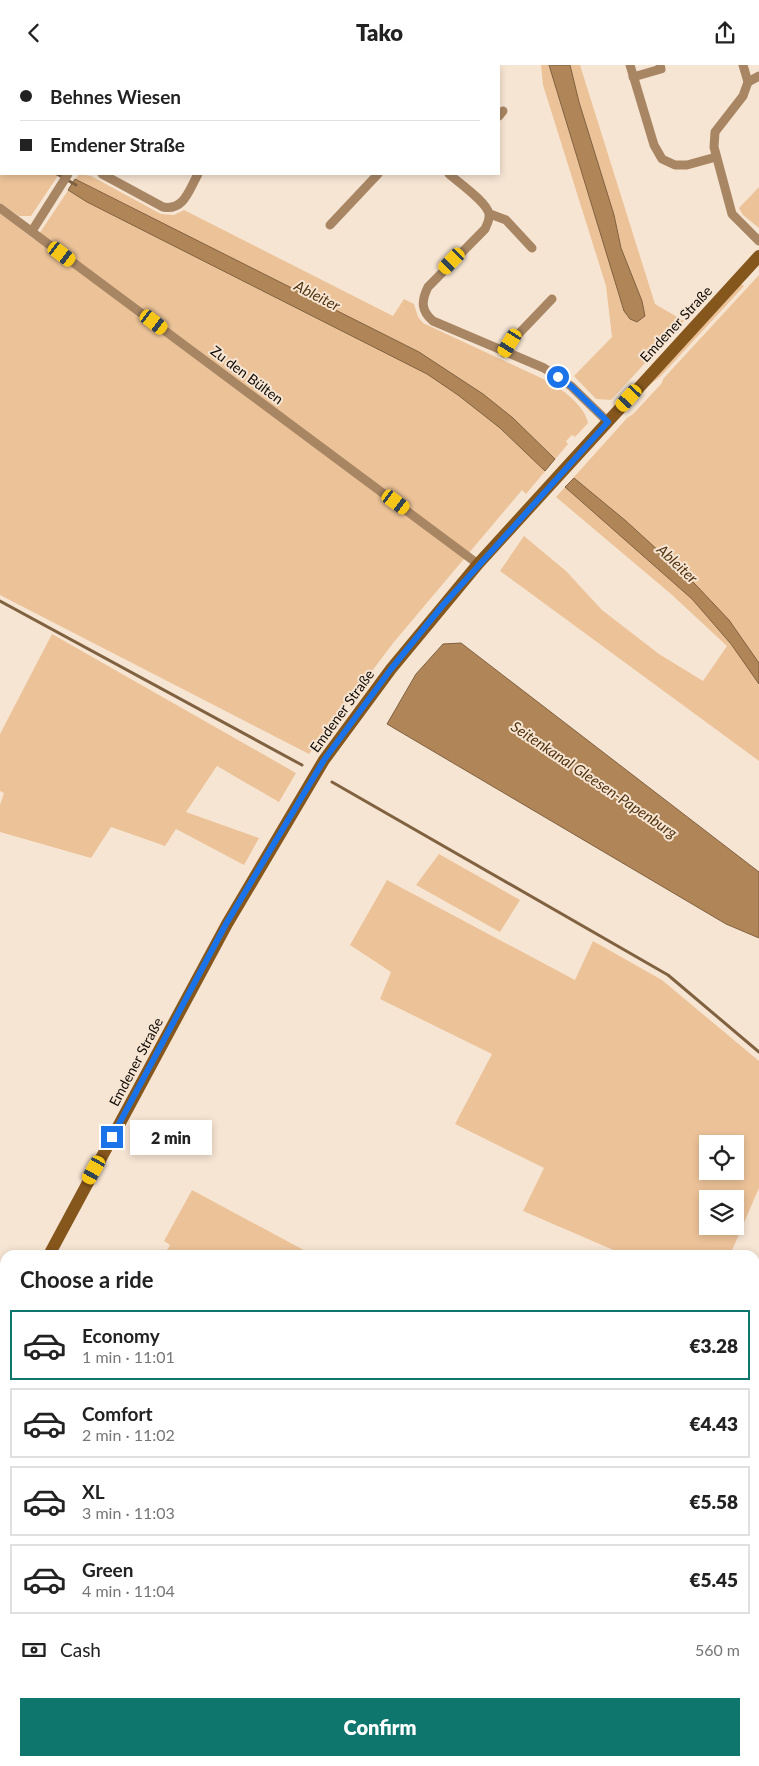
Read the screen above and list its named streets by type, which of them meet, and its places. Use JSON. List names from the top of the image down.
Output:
{
  "streets": {
    "street": ["Emdener Straße", "Zu den Bülten"]
  },
  "crossings": [
    ["Emdener Straße", "Zu den Bülten"]
  ],
  "water": ["Ableiter", "Seitenkanal Gleesen-Papenburg"],
  "page": {
    "header": "Tako",
    "banner": ["Behnes Wiesen", "Emdener Straße"],
    "bubble": "2 min",
    "heading": "Choose a ride",
    "list": [
      {
        "name": "Economy",
        "note": "1 min · 11:01",
        "value": "€3.28"
      },
      {
        "name": "Comfort",
        "note": "2 min · 11:02",
        "value": "€4.43"
      },
      {
        "name": "XL",
        "note": "3 min · 11:03",
        "value": "€5.58"
      },
      {
        "name": "Green",
        "note": "4 min · 11:04",
        "value": "€5.45"
      }
    ],
    "pay": ["Cash", "560 m"],
    "buttons": "Confirm"
  }
}
